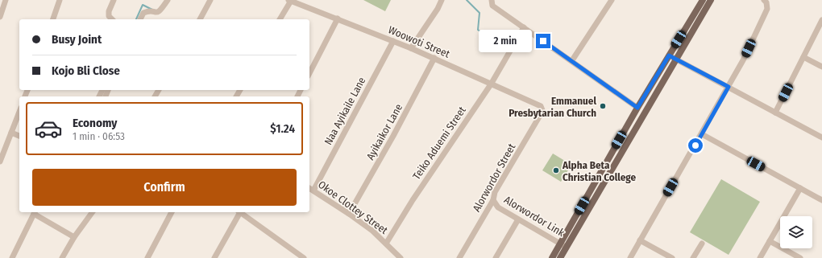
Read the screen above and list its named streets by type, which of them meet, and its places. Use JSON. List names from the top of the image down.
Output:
{
  "streets": {
    "street": [
      "Woowoti Street",
      "Naa Ayikaile Lane",
      "Ayikaikor Lane",
      "Teiko Aduemi Street",
      "Alorwordor Street",
      "Okoe Clottey Street",
      "Alorwordor Link"
    ]
  },
  "crossings": [
    ["Woowoti Street", "Naa Ayikaile Lane"],
    ["Woowoti Street", "Ayikaikor Lane"],
    ["Woowoti Street", "Teiko Aduemi Street"],
    ["Woowoti Street", "Alorwordor Street"],
    ["Naa Ayikaile Lane", "Okoe Clottey Street"],
    ["Ayikaikor Lane", "Okoe Clottey Street"],
    ["Teiko Aduemi Street", "Okoe Clottey Street"],
    ["Alorwordor Street", "Alorwordor Link"]
  ],
  "places": ["Emmanuel Presbytarian Church", "Alpha Beta Christian College"],
  "page": {
    "banner": ["Busy Joint", "Kojo Bli Close"],
    "bubble": "2 min",
    "list": [
      {
        "name": "Economy",
        "note": "1 min · 06:53",
        "value": "$1.24"
      }
    ],
    "buttons": "Confirm"
  }
}
